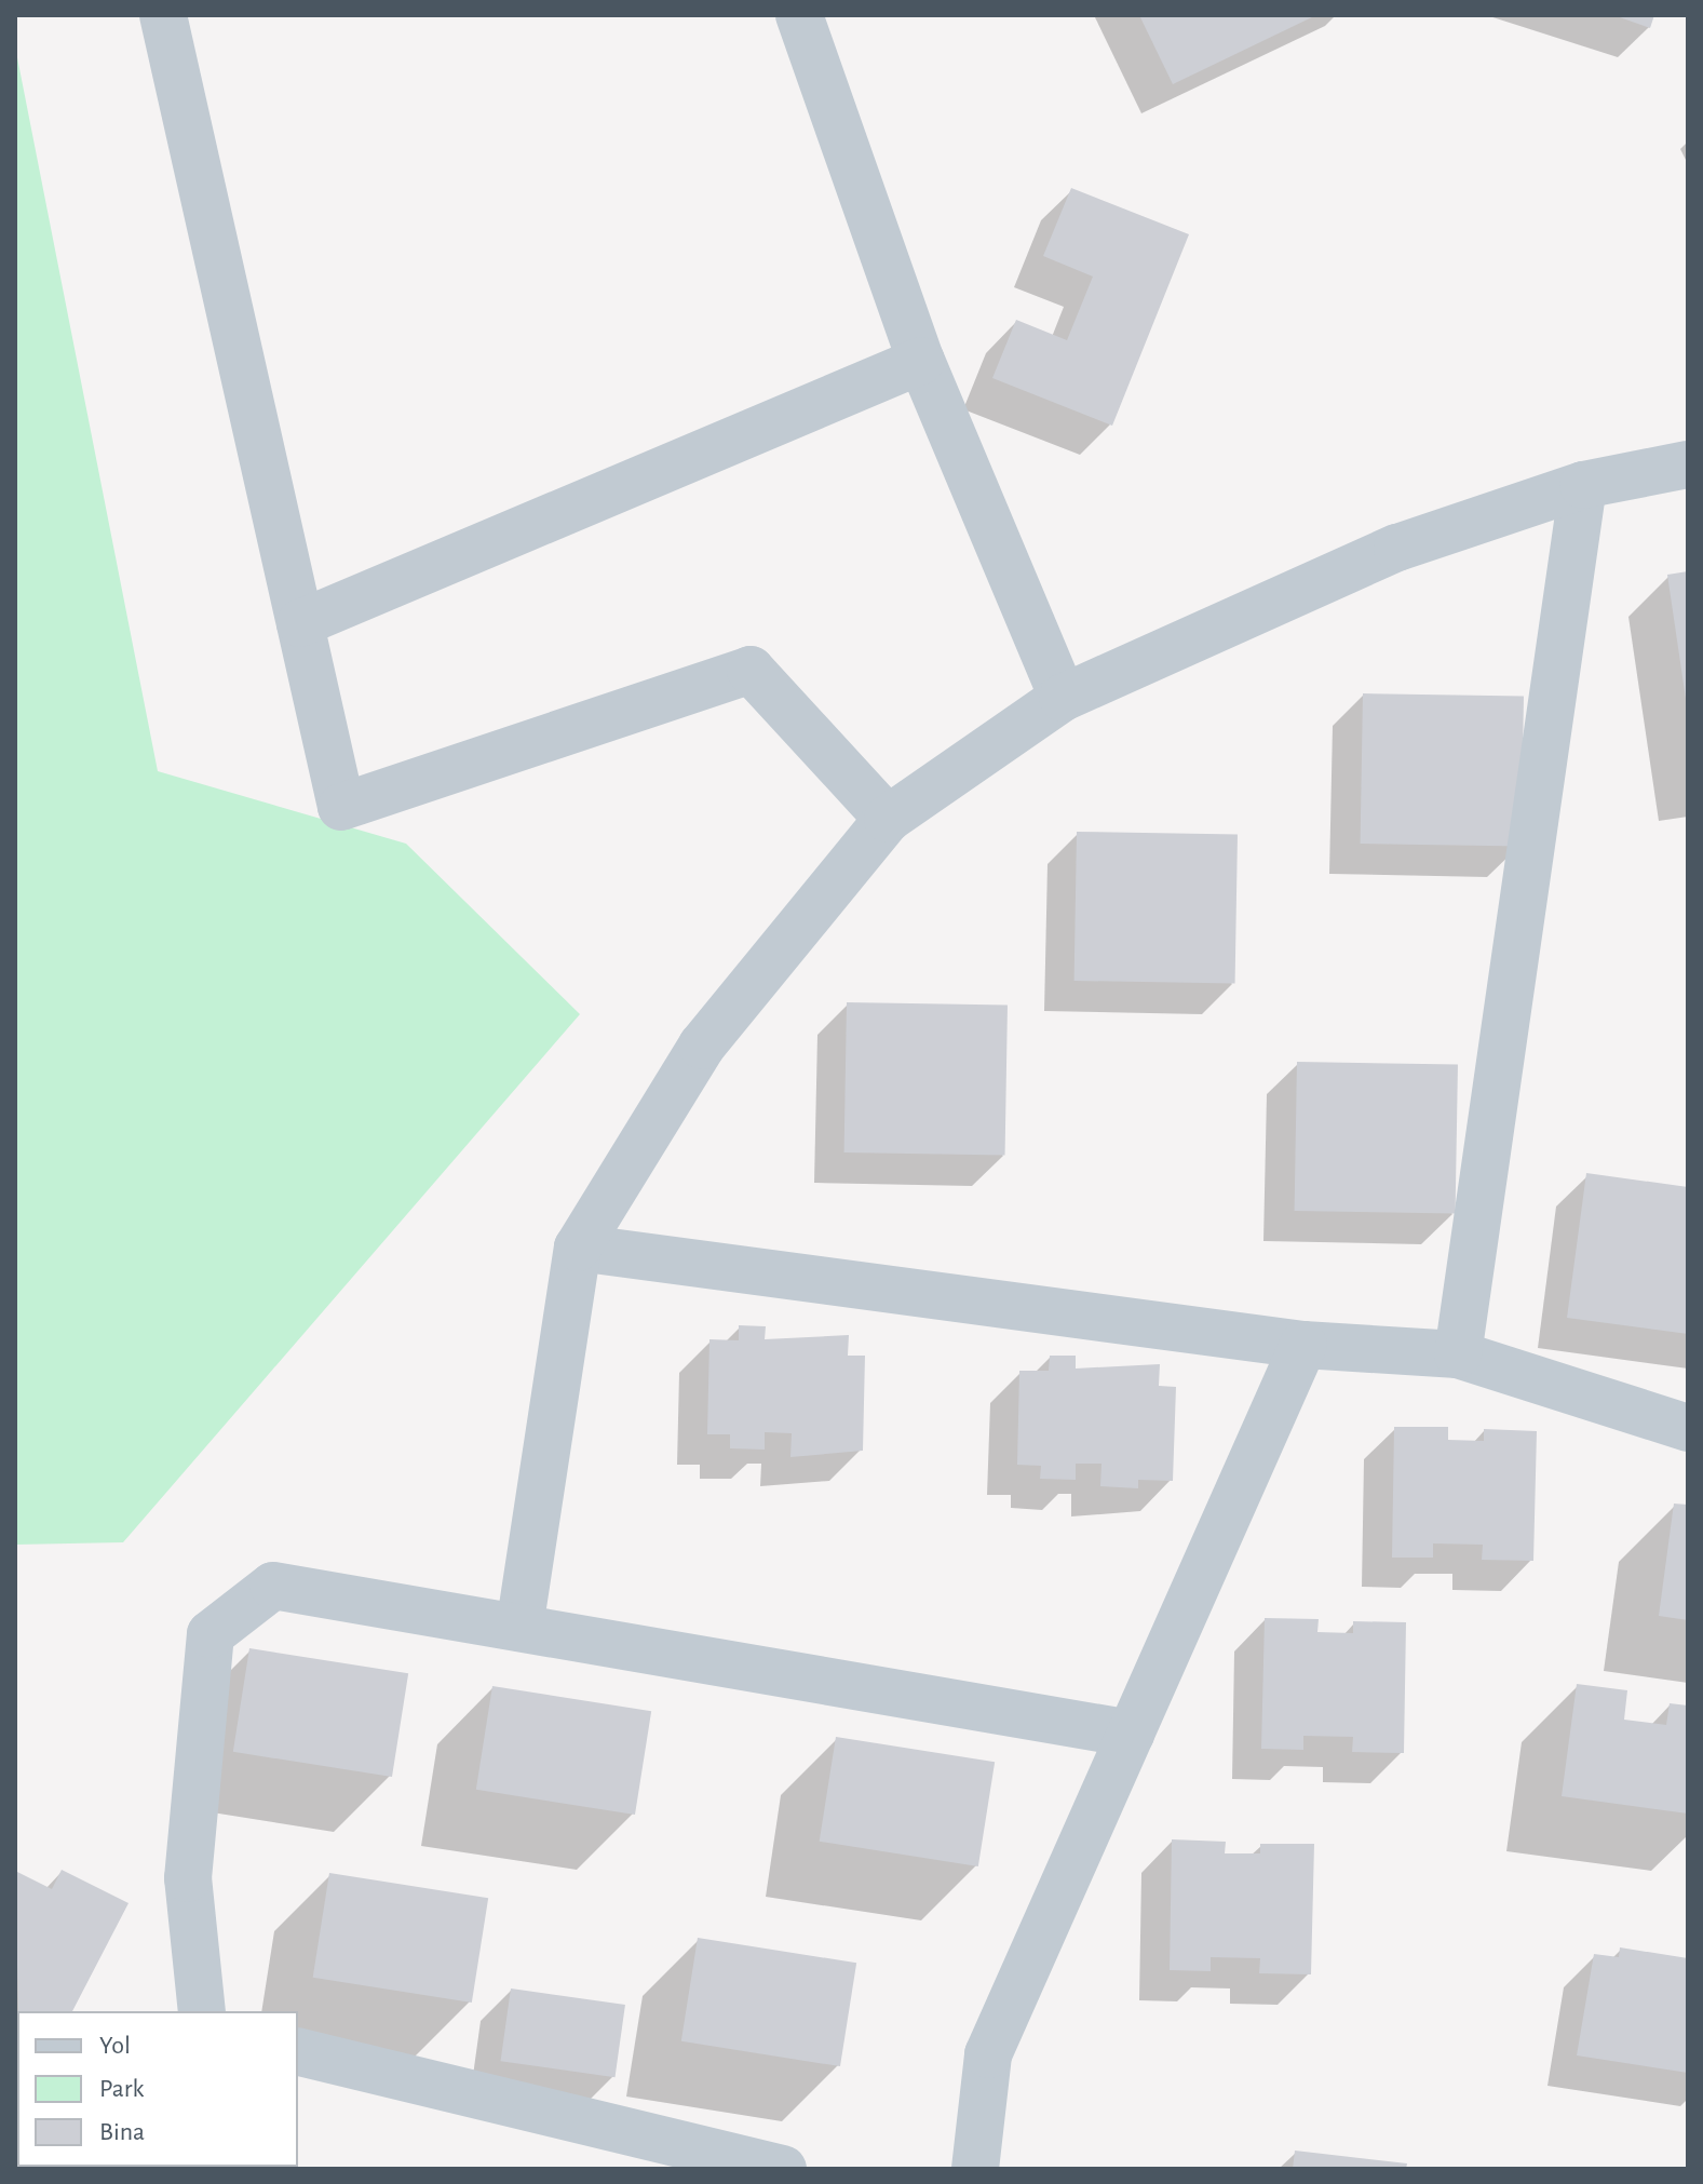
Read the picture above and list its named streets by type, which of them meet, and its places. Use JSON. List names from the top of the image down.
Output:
{
  "legend": ["Yol", "Park", "Bina"]
}
